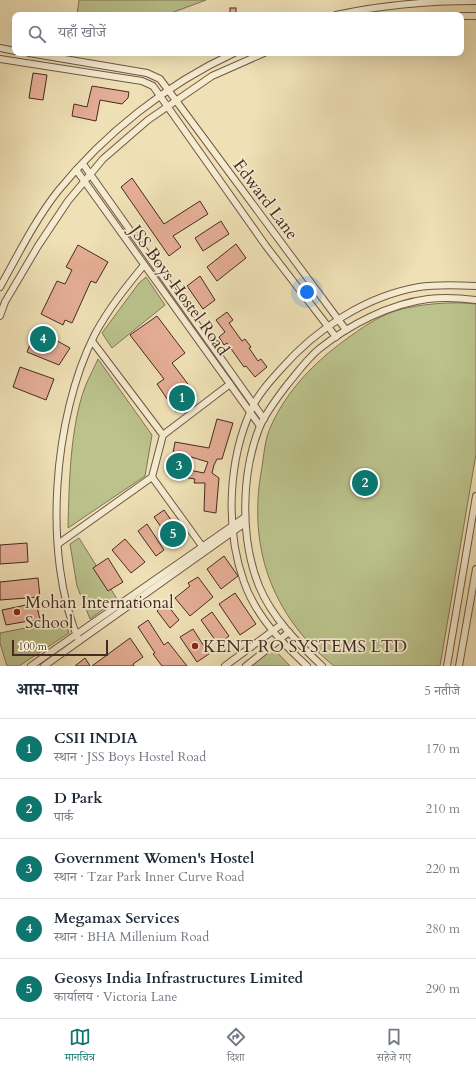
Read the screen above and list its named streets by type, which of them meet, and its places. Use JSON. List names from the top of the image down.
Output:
{
  "streets": {
    "street": ["Edward Lane", "JSS Boys Hostel Road"]
  },
  "places": ["Mohan International School", "KENT RO SYSTEMS LTD"],
  "scale_bar": "100 m",
  "page": {
    "search": "यहाँ खोजें",
    "pins": [
      "4",
      "1",
      "3",
      "2",
      "5"
    ],
    "scale": "100 m",
    "heading": ["आस-पास", "5 नतीजे"],
    "list": [
      {
        "mark": "1",
        "name": "CSII INDIA",
        "note": "स्थान · JSS Boys Hostel Road",
        "value": "170 m"
      },
      {
        "mark": "2",
        "name": "D Park",
        "note": "पार्क",
        "value": "210 m"
      },
      {
        "mark": "3",
        "name": "Government Women's Hostel",
        "note": "स्थान · Tzar Park Inner Curve Road",
        "value": "220 m"
      },
      {
        "mark": "4",
        "name": "Megamax Services",
        "note": "स्थान · BHA Millenium Road",
        "value": "280 m"
      },
      {
        "mark": "5",
        "name": "Geosys India Infrastructures Limited",
        "note": "कार्यालय · Victoria Lane",
        "value": "290 m"
      }
    ],
    "nav": ["मानचित्र", "दिशा", "सहेजे गए"]
  }
}
